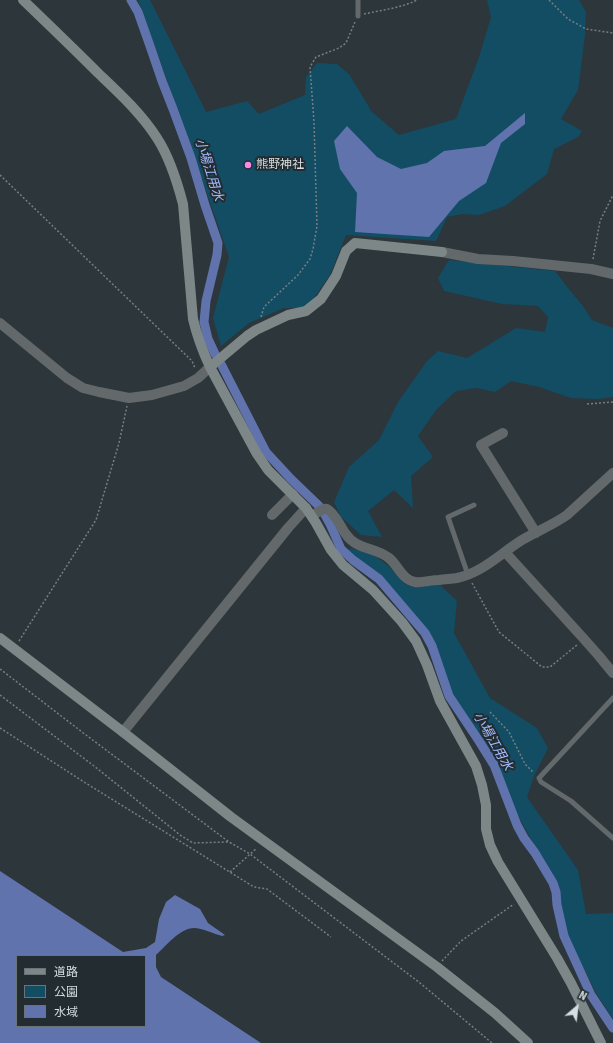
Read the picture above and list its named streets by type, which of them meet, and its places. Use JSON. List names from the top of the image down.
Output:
{
  "water": ["小場江用水"],
  "places": ["熊野神社"],
  "legend": ["道路", "公園", "水域"],
  "north": "top right"
}
